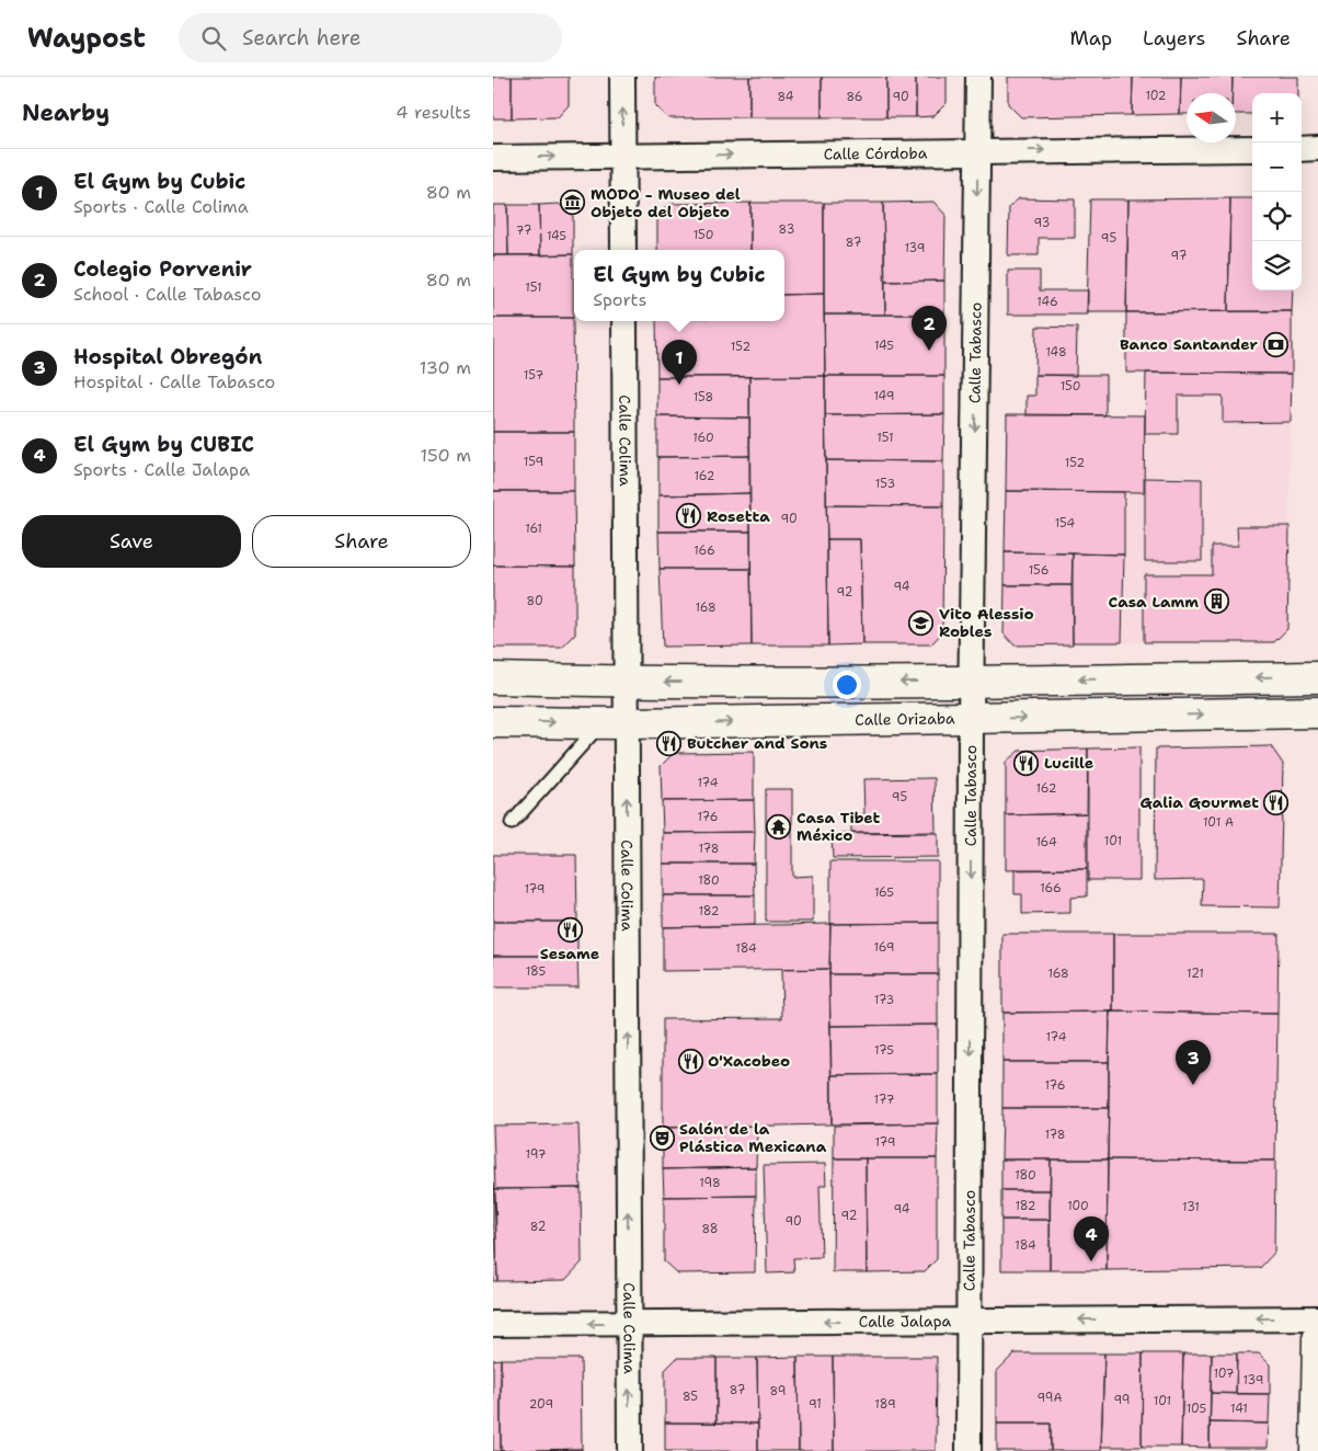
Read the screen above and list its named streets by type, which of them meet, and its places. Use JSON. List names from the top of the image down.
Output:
{
  "streets": {
    "street": [
      "Calle Córdoba",
      "Calle Tabasco",
      "Calle Colima",
      "Calle Orizaba",
      "Calle Jalapa"
    ]
  },
  "crossings": [
    ["Calle Córdoba", "Calle Tabasco"],
    ["Calle Tabasco", "Calle Orizaba"],
    ["Calle Tabasco", "Calle Jalapa"],
    ["Calle Colima", "Calle Orizaba"],
    ["Calle Colima", "Calle Jalapa"]
  ],
  "one_way": [
    "Calle Córdoba",
    "Calle Tabasco",
    "Calle Colima",
    "Calle Jalapa"
  ],
  "places": {
    "museum": ["MODO - Museo del Objeto del Objeto"],
    "bank": ["Banco Santander"],
    "restaurant": [
      "Rosetta",
      "Butcher and Sons",
      "Lucille",
      "Galia Gourmet",
      "Sesame",
      "O'Xacobeo"
    ],
    "building": ["Casa Lamm"],
    "school or university": ["Vito Alessio Robles"],
    "temple": ["Casa Tibet México"],
    "theatre": ["Salón de la Plástica Mexicana"]
  },
  "house_numbers": [
    "102",
    "84",
    "86",
    "90",
    "93",
    "83",
    "77",
    "150",
    "145",
    "95",
    "87",
    "139",
    "97",
    "151",
    "146",
    "145",
    "152",
    "148",
    "157",
    "150",
    "149",
    "158",
    "160",
    "151",
    "159",
    "152",
    "162",
    "153",
    "90",
    "154",
    "161",
    "166",
    "156",
    "94",
    "92",
    "80",
    "168",
    "174",
    "162",
    "95",
    "176",
    "101 A",
    "101",
    "164",
    "178",
    "180",
    "166",
    "179",
    "165",
    "182",
    "169",
    "184",
    "185",
    "168",
    "121",
    "173",
    "174",
    "175",
    "176",
    "177",
    "178",
    "179",
    "197",
    "180",
    "198",
    "182",
    "100",
    "131",
    "94",
    "92",
    "90",
    "82",
    "88",
    "184",
    "107",
    "139",
    "87",
    "89",
    "85",
    "99A",
    "99",
    "101",
    "209",
    "91",
    "189",
    "105",
    "141"
  ],
  "north": "left",
  "page": {
    "header": "Waypost",
    "search": "Search here",
    "nav": ["Map", "Layers", "Share"],
    "heading": ["Nearby", "4 results"],
    "map_buttons": ["+", "−"],
    "list": [
      {
        "mark": "1",
        "name": "El Gym by Cubic",
        "note": "Sports · Calle Colima",
        "value": "80 m"
      },
      {
        "mark": "2",
        "name": "Colegio Porvenir",
        "note": "School · Calle Tabasco",
        "value": "80 m"
      },
      {
        "mark": "3",
        "name": "Hospital Obregón",
        "note": "Hospital · Calle Tabasco",
        "value": "130 m"
      },
      {
        "mark": "4",
        "name": "El Gym by CUBIC",
        "note": "Sports · Calle Jalapa",
        "value": "150 m"
      }
    ],
    "popup": ["El Gym by Cubic", "Sports"],
    "pins": [
      "2",
      "1",
      "3",
      "4"
    ],
    "buttons": ["Save", "Share"]
  }
}
